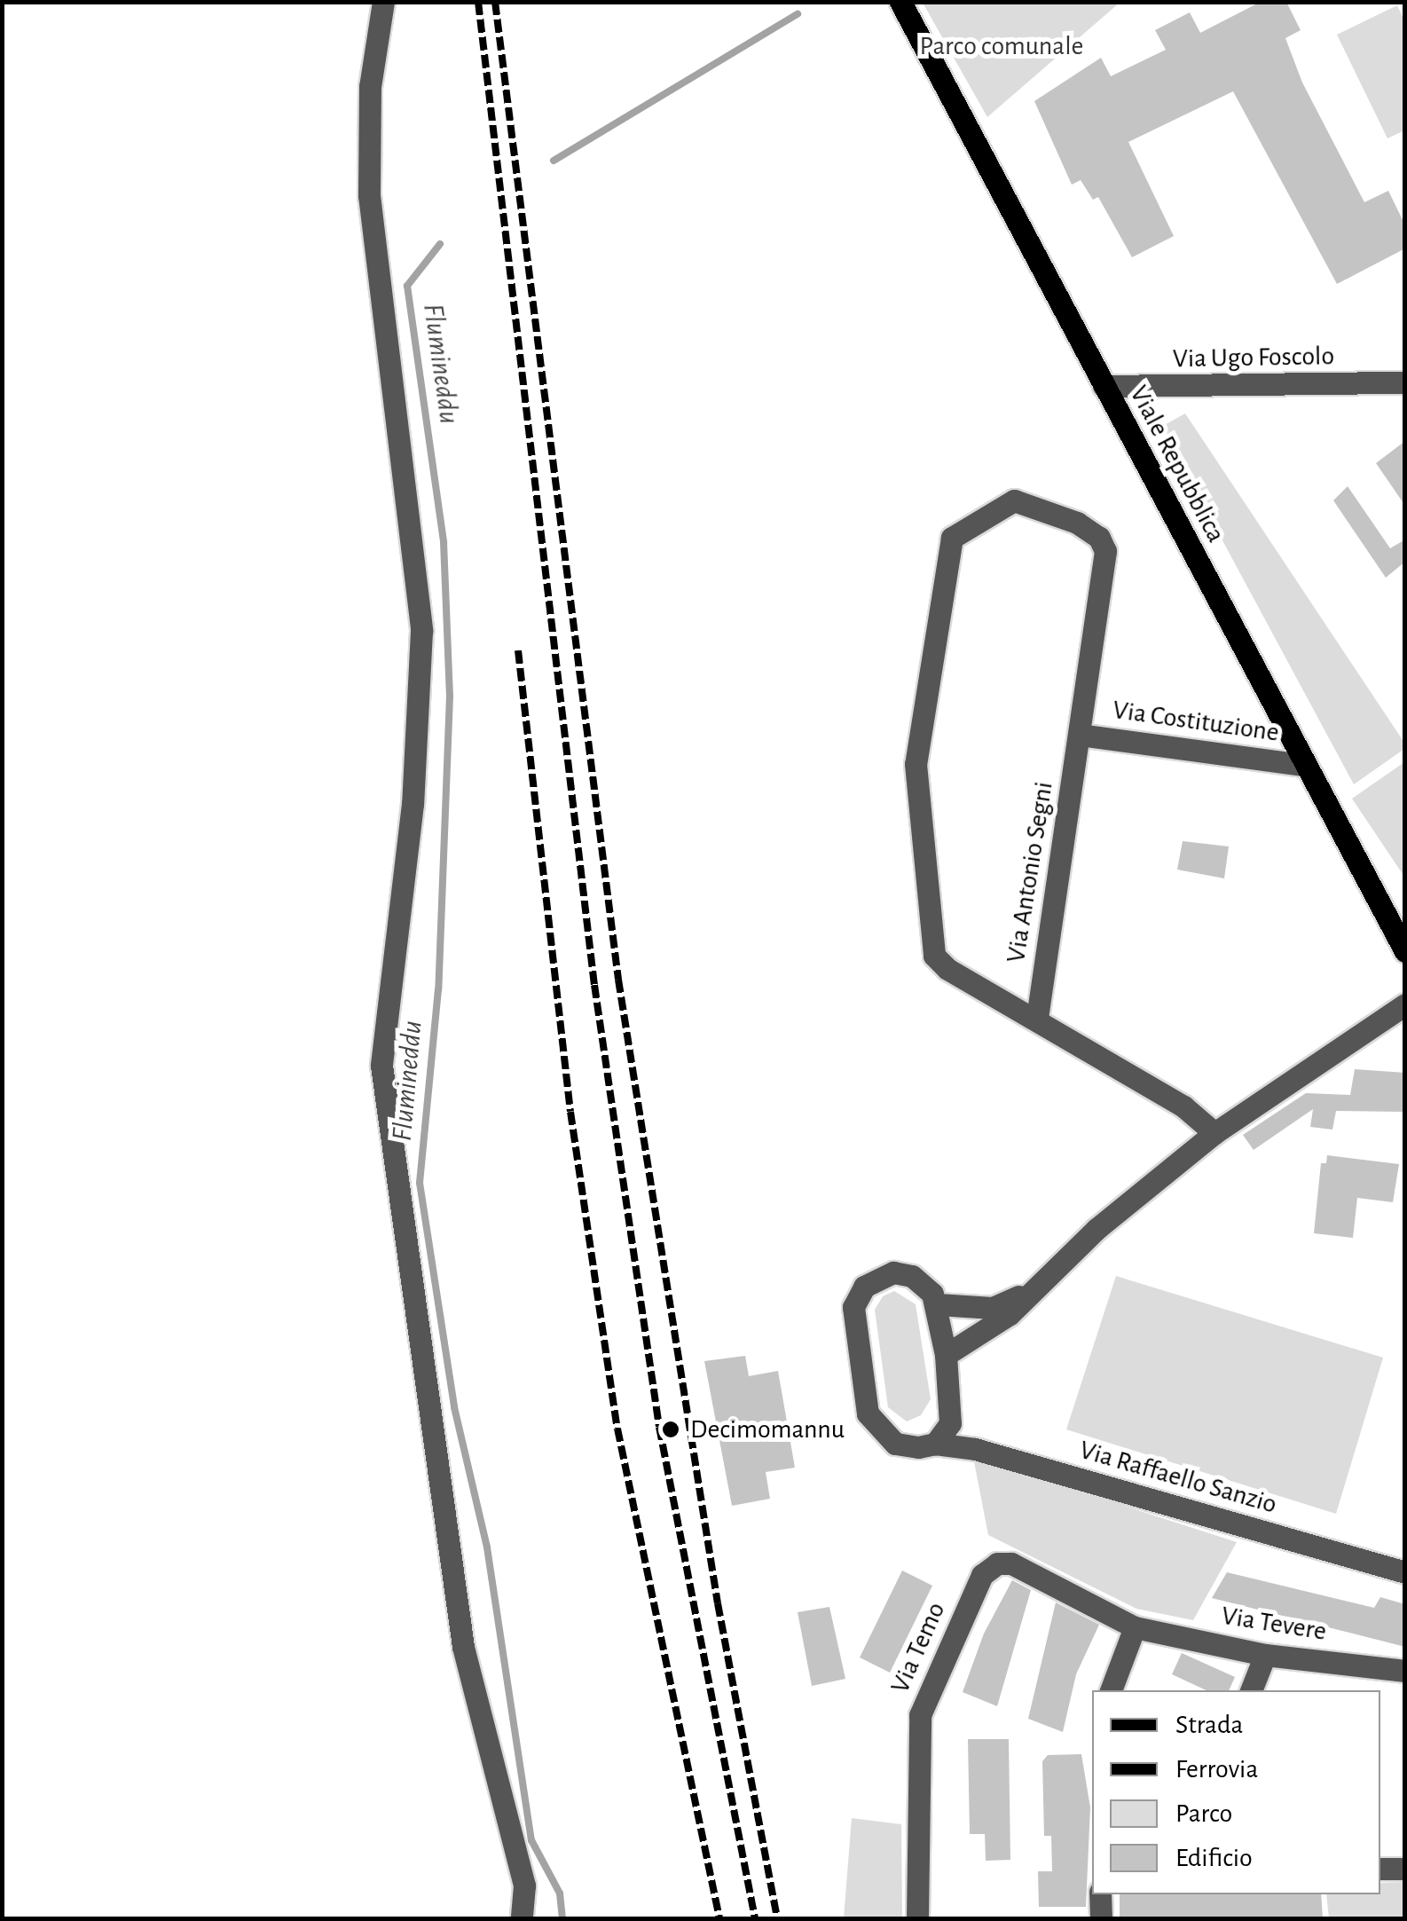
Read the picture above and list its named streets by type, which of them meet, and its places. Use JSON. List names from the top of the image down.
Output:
{
  "streets": {
    "main road": ["Viale Repubblica"],
    "street": [
      "Via Ugo Foscolo",
      "Via Costituzione",
      "Via Antonio Segni",
      "Via Raffaello Sanzio",
      "Via Tevere",
      "Via Temo"
    ]
  },
  "crossings": [
    ["Via Ugo Foscolo", "Viale Repubblica"],
    ["Viale Repubblica", "Via Costituzione"],
    ["Via Costituzione", "Via Antonio Segni"],
    ["Via Tevere", "Via Temo"]
  ],
  "water": ["Flumineddu"],
  "parks": ["Parco comunale"],
  "places": ["Decimomannu"],
  "legend": [
    "Strada",
    "Ferrovia",
    "Parco",
    "Edificio"
  ]
}
